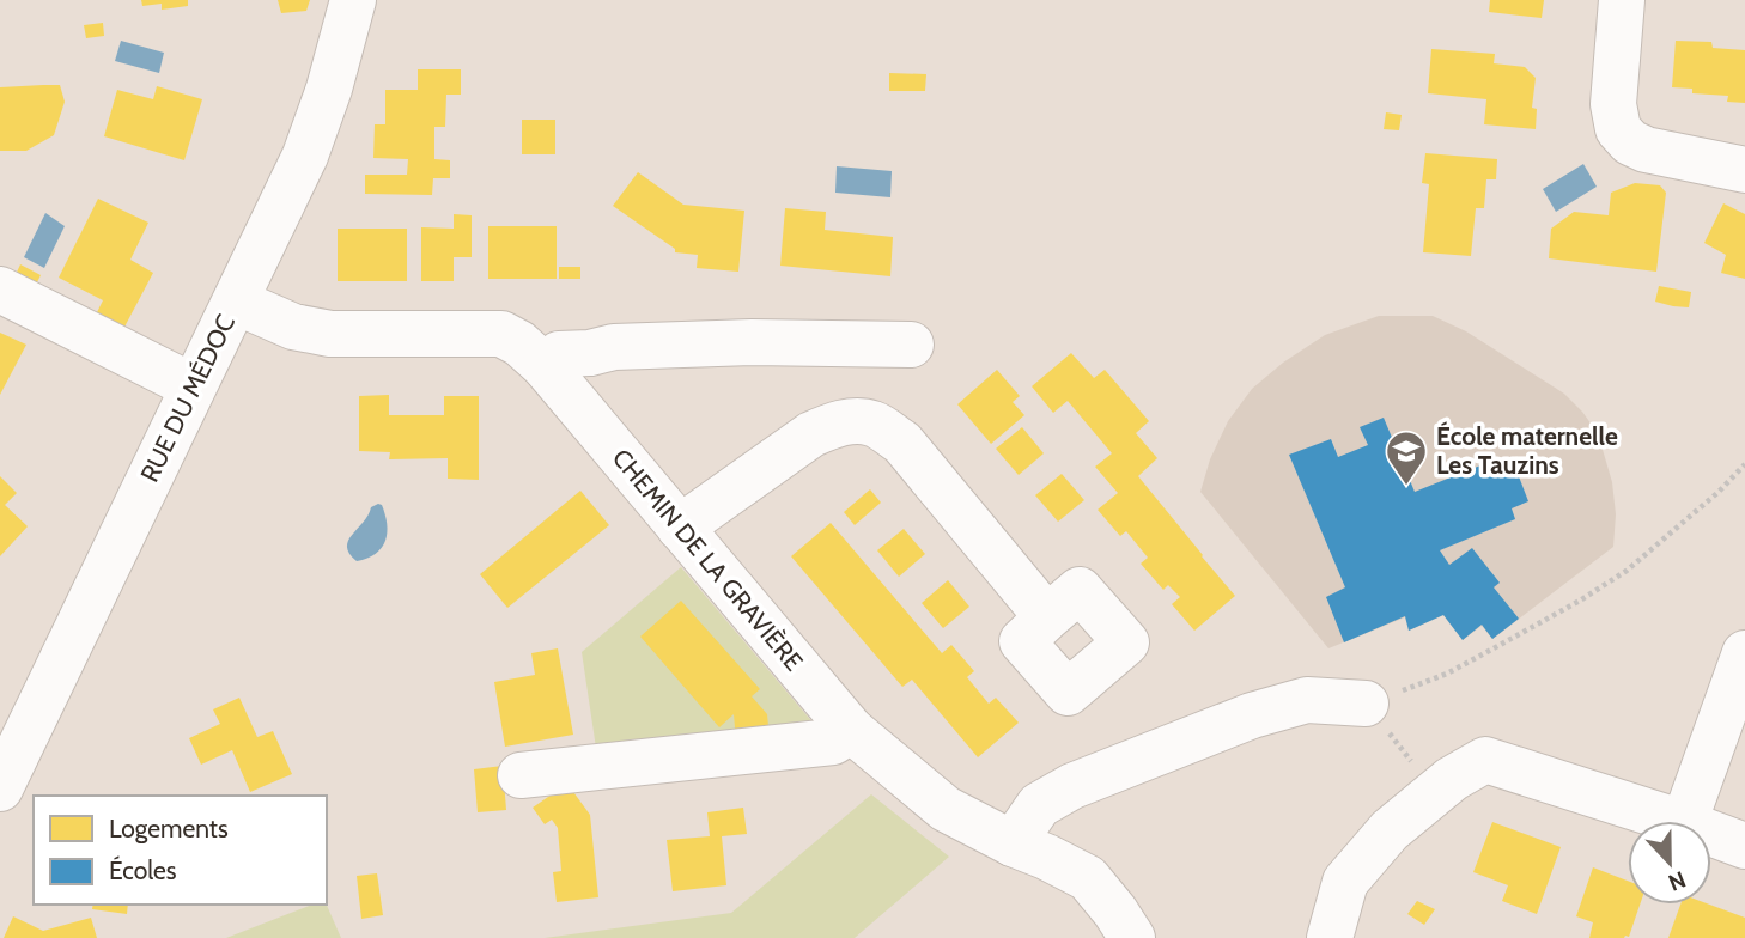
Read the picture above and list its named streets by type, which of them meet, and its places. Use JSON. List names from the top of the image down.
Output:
{
  "streets": {
    "street": ["RUE DU MÉDOC", "CHEMIN DE LA GRAVIÈRE"]
  },
  "crossings": [
    ["RUE DU MÉDOC", "CHEMIN DE LA GRAVIÈRE"]
  ],
  "places": {
    "school or university": ["École maternelle Les Tauzins"]
  },
  "legend": ["Logements", "Écoles"],
  "north": "bottom"
}
